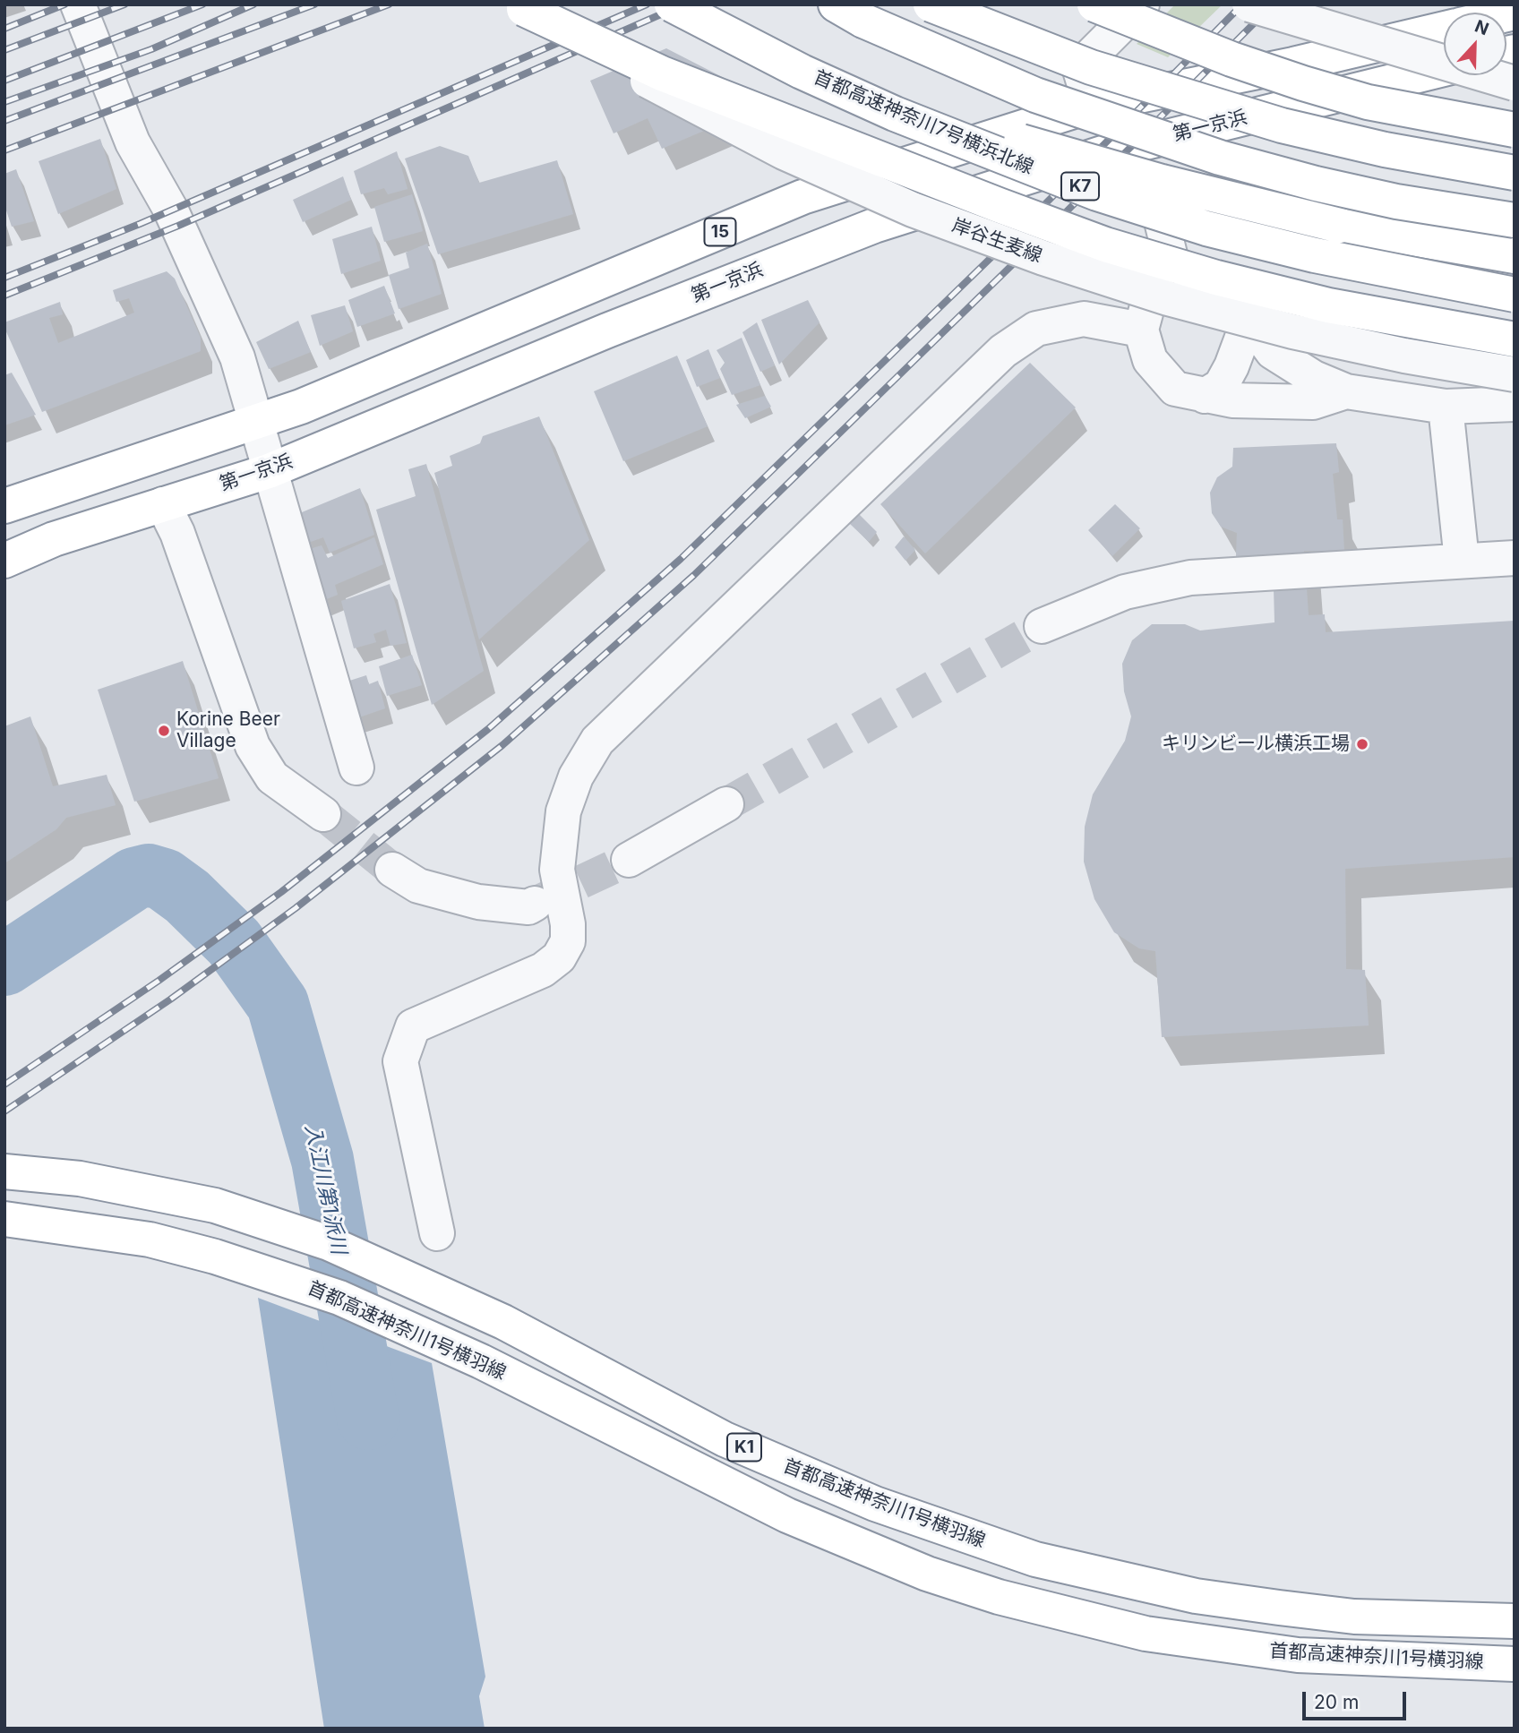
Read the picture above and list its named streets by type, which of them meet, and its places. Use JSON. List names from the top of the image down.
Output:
{
  "streets": {
    "highway": [
      "首都高速神奈川7号横浜北線",
      "第一京浜",
      "K7",
      "15",
      "首都高速神奈川1号横羽線",
      "K1"
    ],
    "street": ["岸谷生麦線"]
  },
  "water": ["入江川第1派川"],
  "places": ["Korine Beer Village", "キリンビール横浜工場"],
  "scale_bar": "20 m",
  "north": "top"
}
